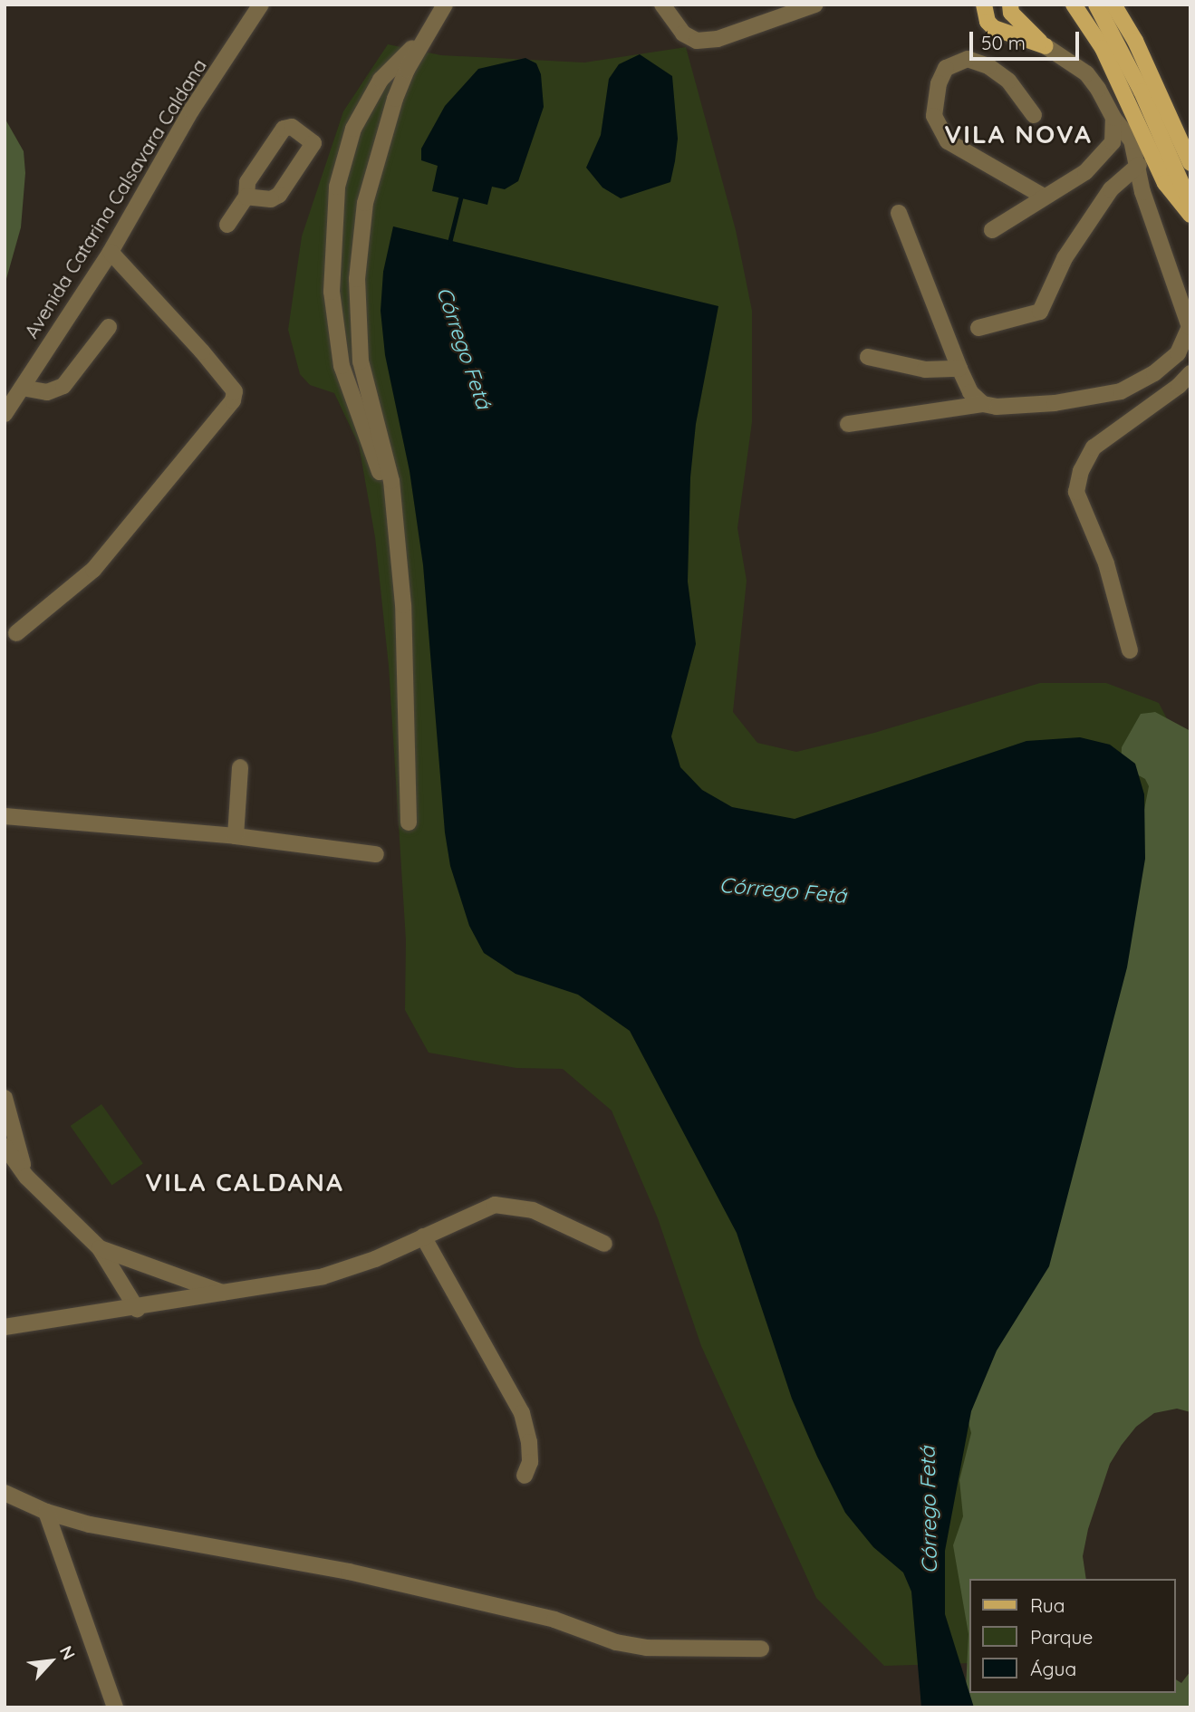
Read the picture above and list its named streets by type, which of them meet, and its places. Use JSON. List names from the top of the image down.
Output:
{
  "streets": {
    "street": ["Avenida Catarina Calsavara Caldana"]
  },
  "districts": ["VILA NOVA", "VILA CALDANA"],
  "water": ["Córrego Fetá"],
  "legend": ["Rua", "Parque", "Água"],
  "scale_bar": "50 m",
  "north": "top right"
}
